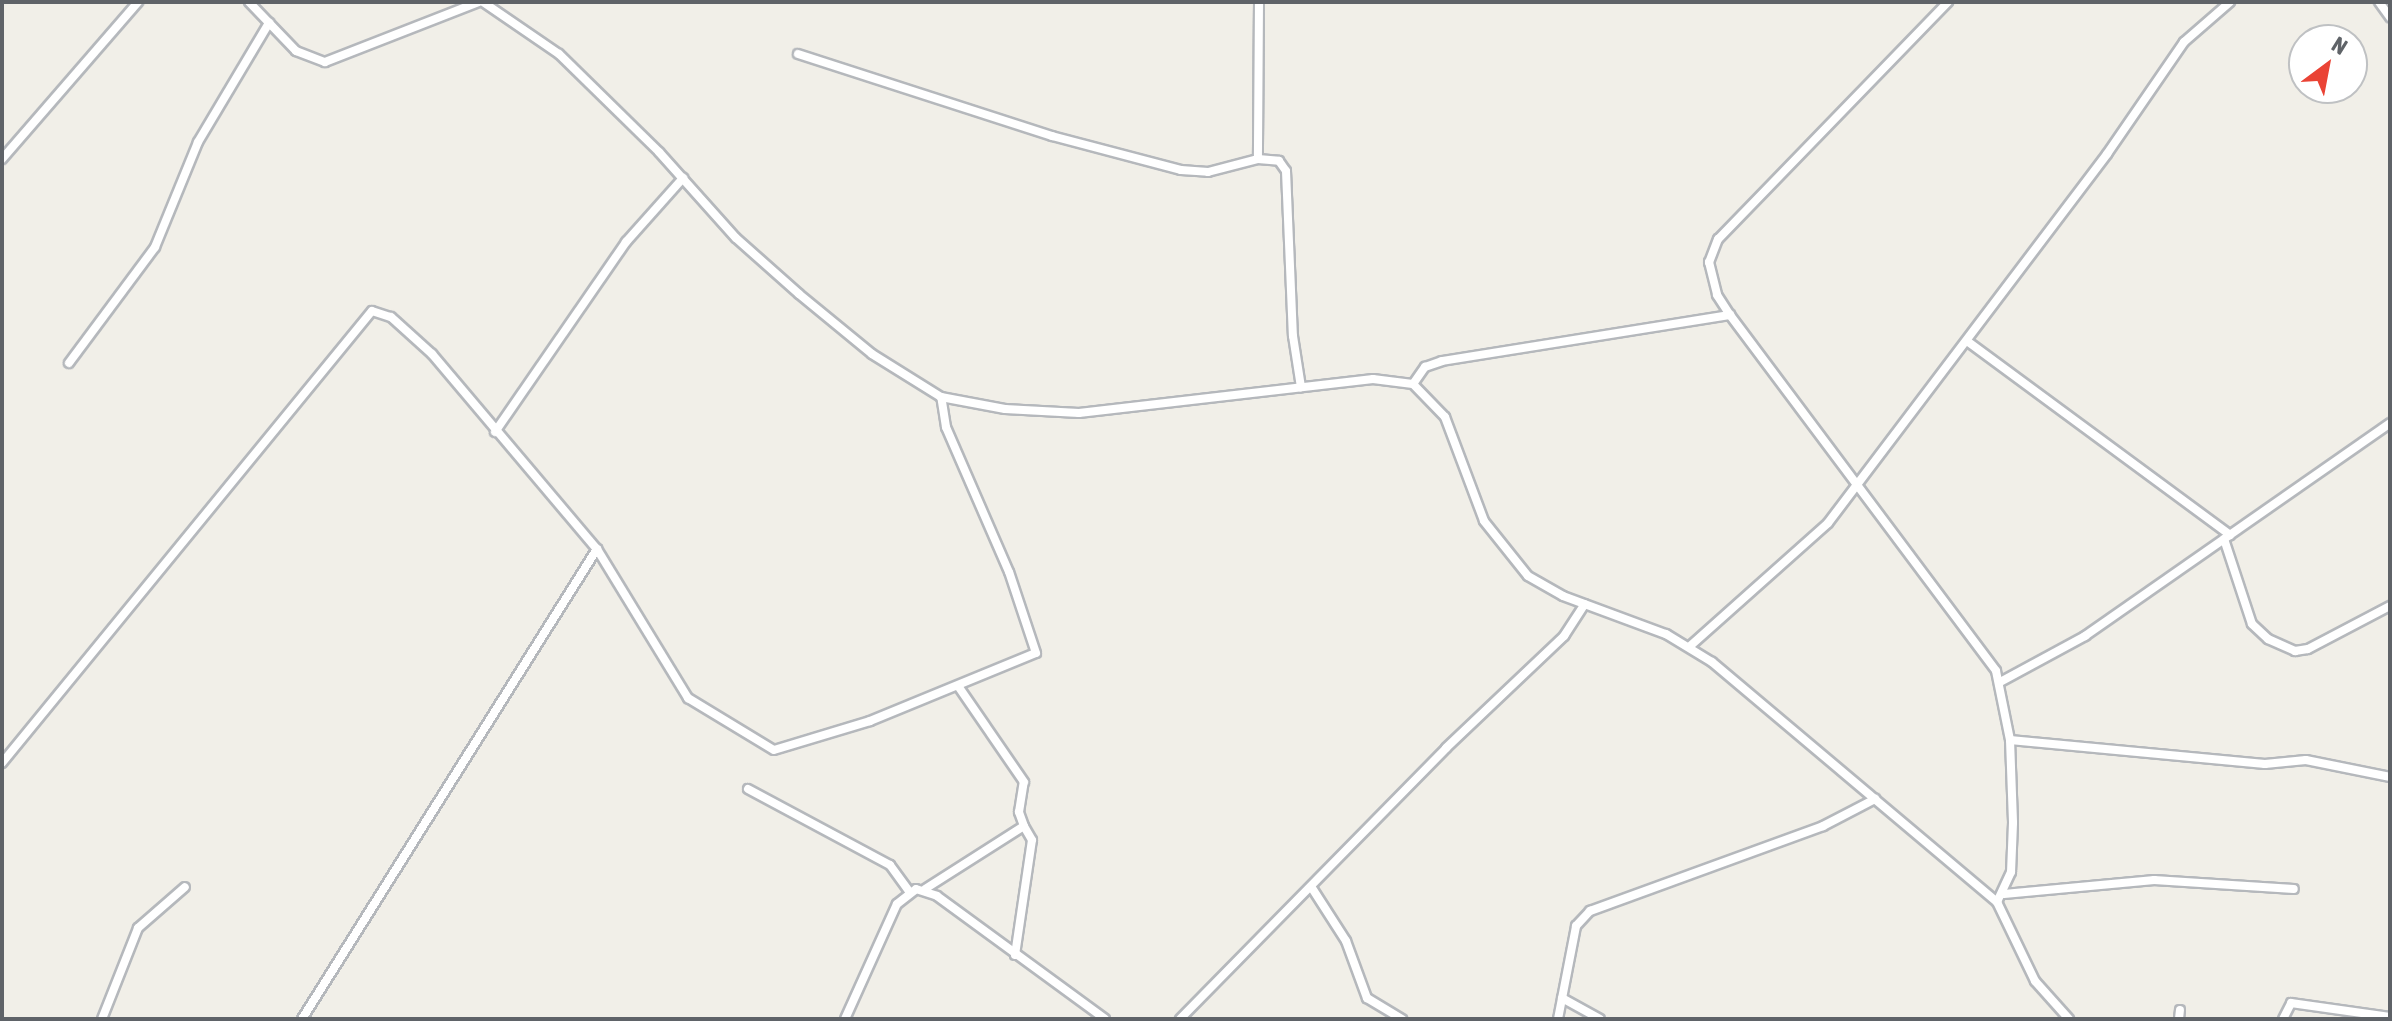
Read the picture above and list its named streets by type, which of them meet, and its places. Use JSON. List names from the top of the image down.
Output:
{
  "north": "top right"
}
